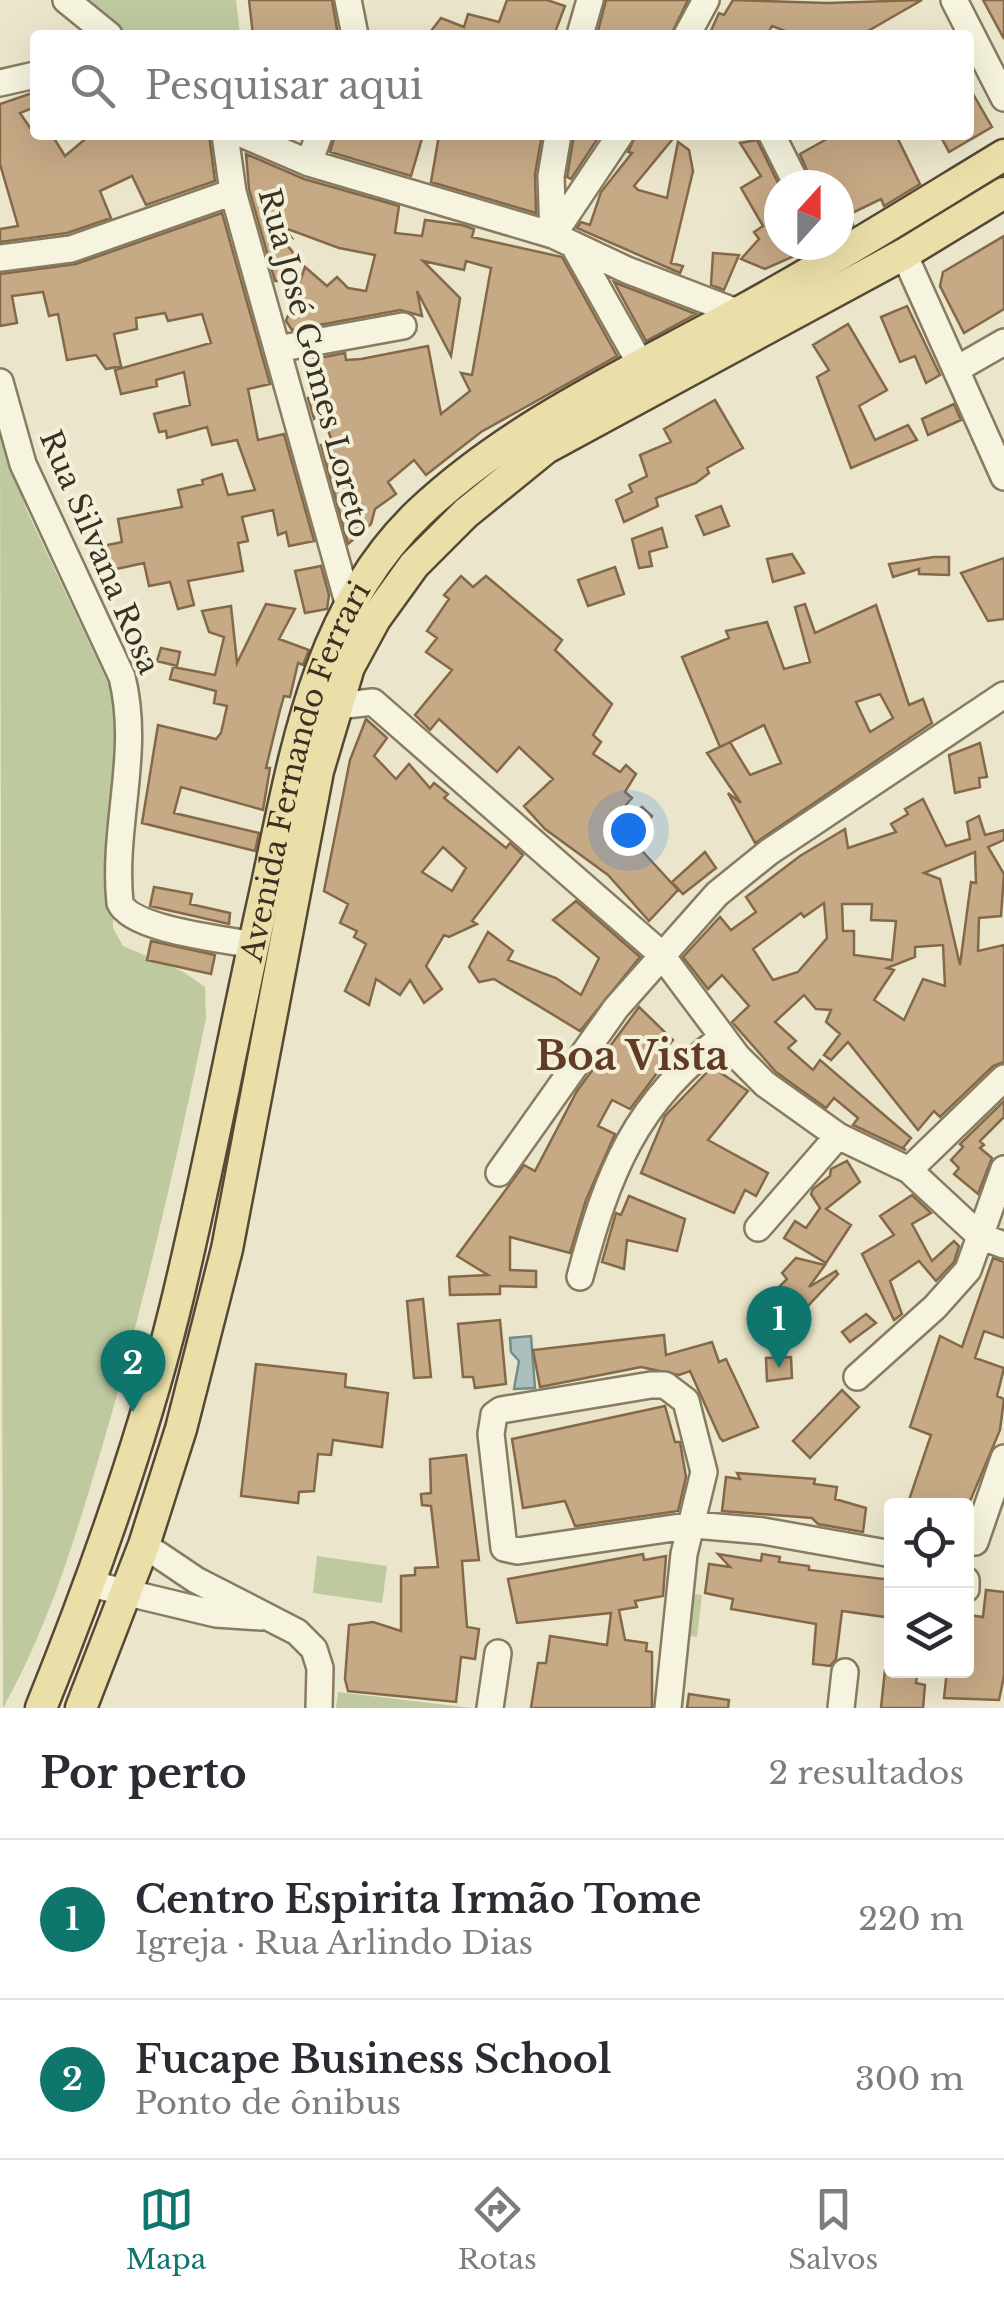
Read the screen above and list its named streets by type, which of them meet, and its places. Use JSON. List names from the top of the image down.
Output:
{
  "streets": {
    "main road": ["Avenida Fernando Ferrari"],
    "street": ["Rua José Gomes Loreto", "Rua Silvana Rosa"]
  },
  "crossings": [
    ["Rua José Gomes Loreto", "Avenida Fernando Ferrari"],
    ["Rua Silvana Rosa", "Avenida Fernando Ferrari"]
  ],
  "districts": ["Boa Vista"],
  "north": "top",
  "page": {
    "search": "Pesquisar aqui",
    "pins": ["1", "2"],
    "heading": ["Por perto", "2 resultados"],
    "list": [
      {
        "mark": "1",
        "name": "Centro Espirita Irmão Tome",
        "note": "Igreja · Rua Arlindo Dias",
        "value": "220 m"
      },
      {
        "mark": "2",
        "name": "Fucape Business School",
        "note": "Ponto de ônibus",
        "value": "300 m"
      }
    ],
    "nav": ["Mapa", "Rotas", "Salvos"]
  }
}
